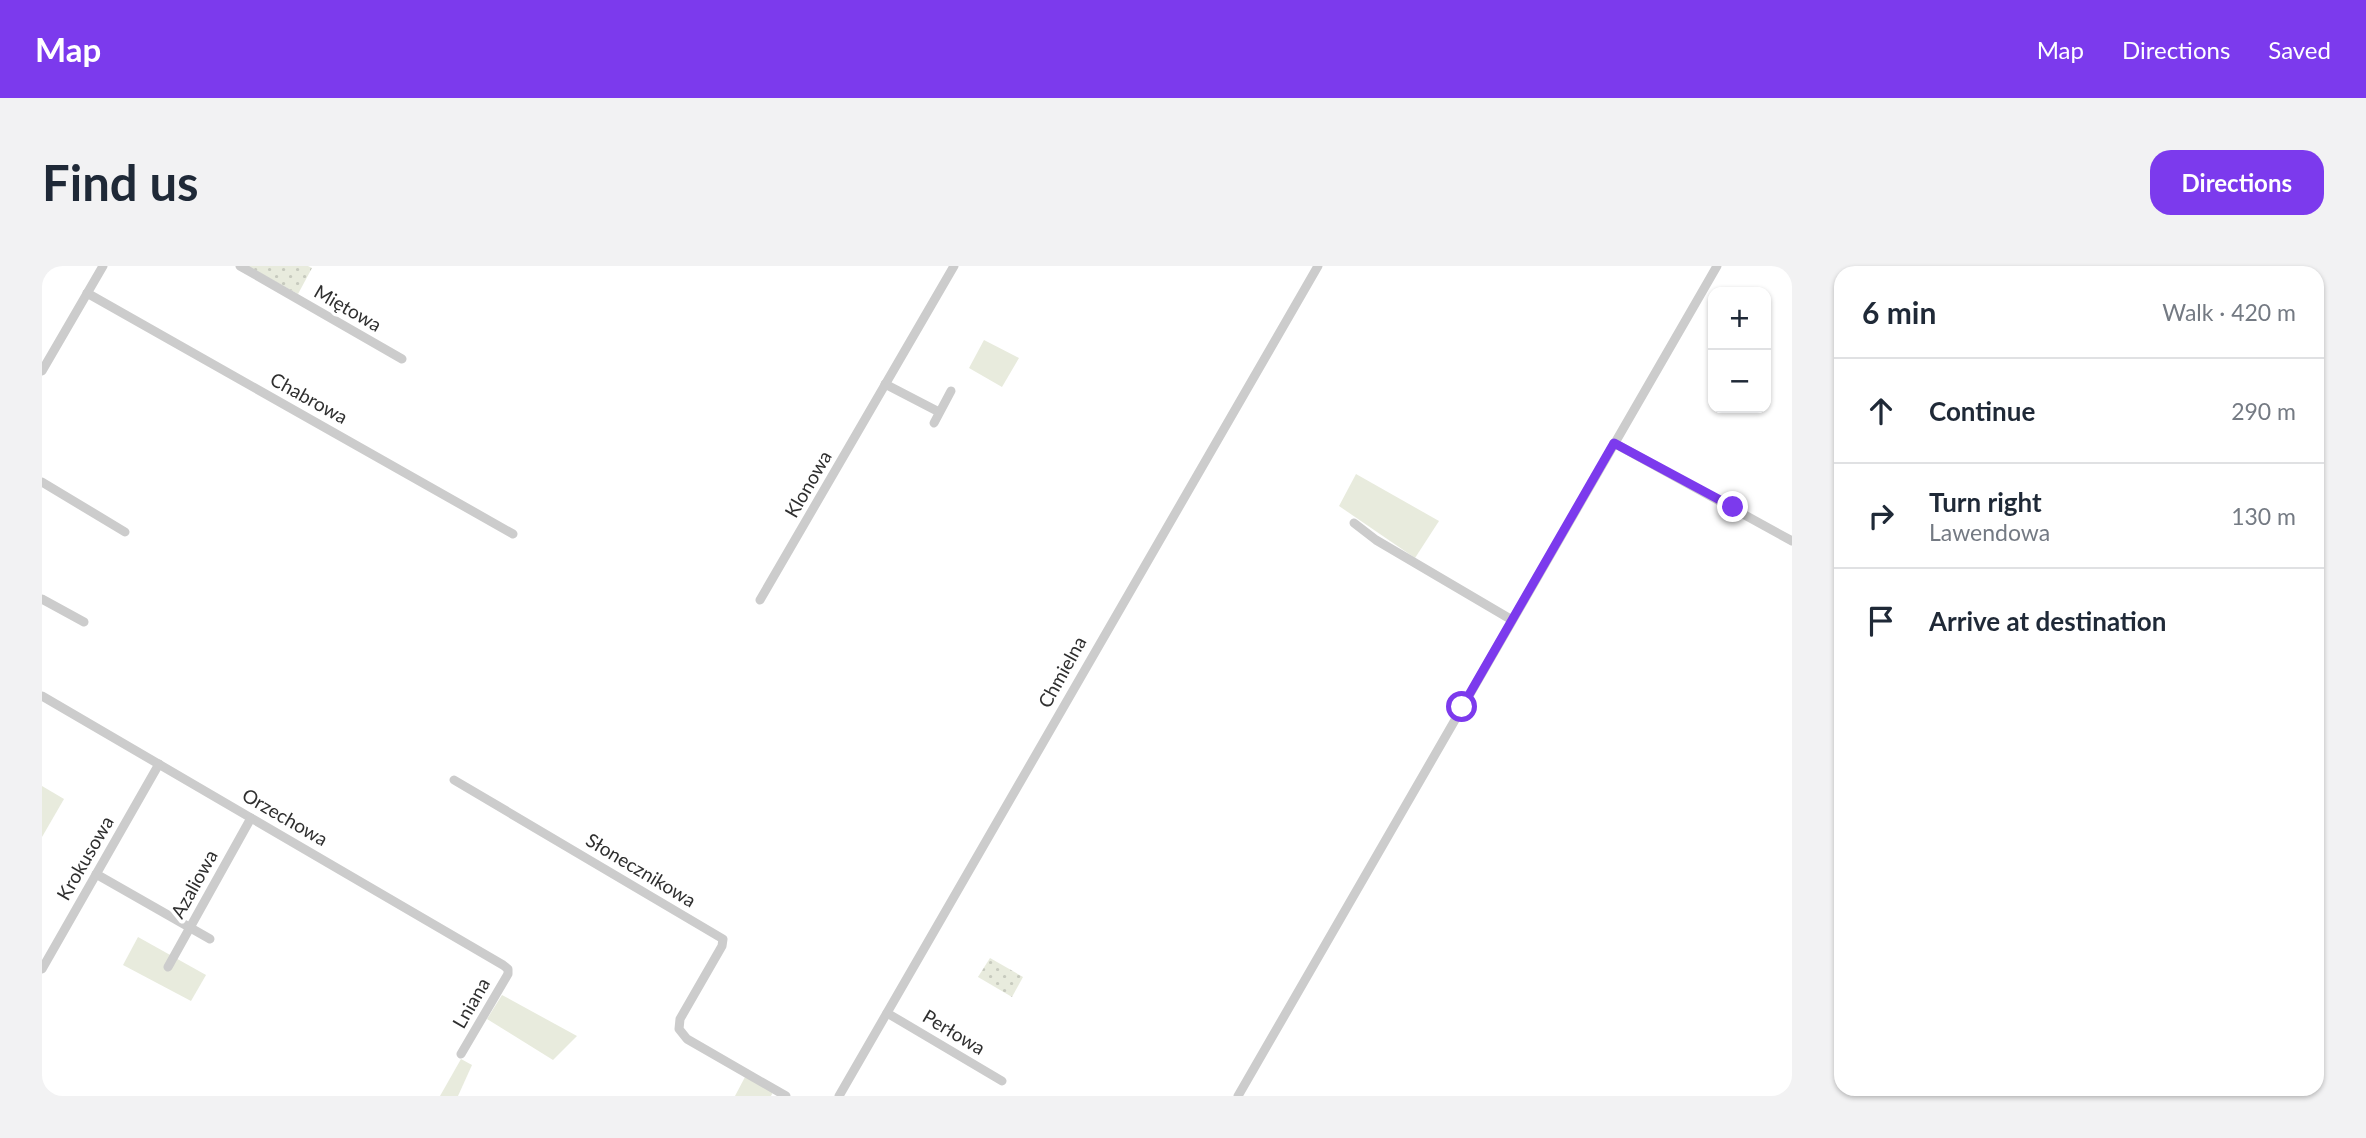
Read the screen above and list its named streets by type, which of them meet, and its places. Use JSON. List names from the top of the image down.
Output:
{
  "streets": {
    "street": [
      "Miętowa",
      "Chabrowa",
      "Klonowa",
      "Chmielna",
      "Orzechowa",
      "Krokusowa",
      "Słonecznikowa",
      "Azaliowa",
      "Lniana",
      "Perłowa"
    ]
  },
  "crossings": [
    ["Chmielna", "Perłowa"],
    ["Orzechowa", "Krokusowa"],
    ["Orzechowa", "Azaliowa"],
    ["Orzechowa", "Lniana"]
  ],
  "page": {
    "header": "Map",
    "nav": ["Map", "Directions", "Saved"],
    "buttons": "Directions",
    "title": "Find us",
    "heading": ["6 min", "Walk · 420 m"],
    "map_buttons": ["+", "−"],
    "list": [
      ["Continue", "290 m"],
      ["Turn right", "Lawendowa", "130 m"],
      "Arrive at destination"
    ]
  }
}
